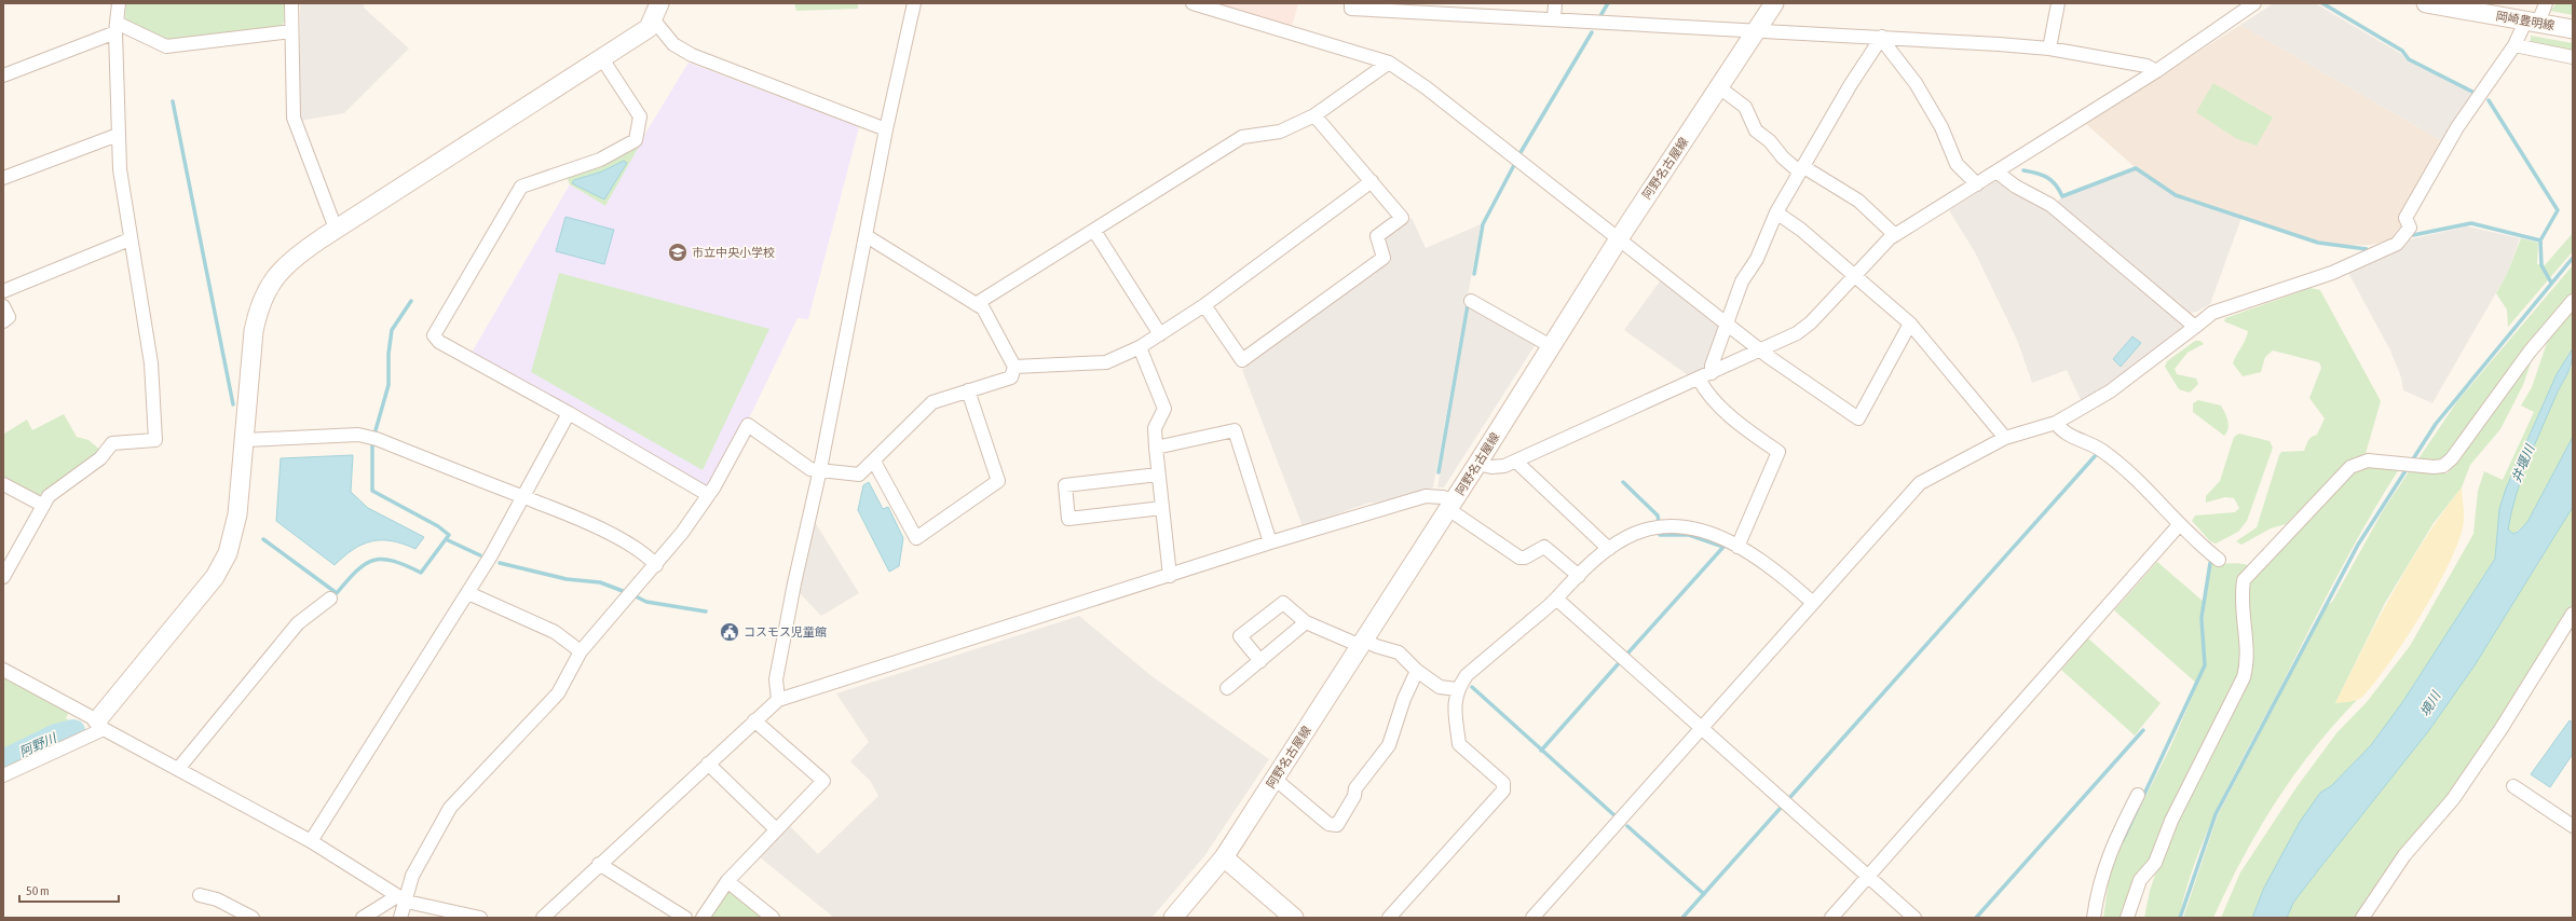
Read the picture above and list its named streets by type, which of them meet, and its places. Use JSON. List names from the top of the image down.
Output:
{
  "streets": {
    "main road": ["岡崎豊明線", "阿野名古屋線"]
  },
  "water": ["井堰川", "境川", "阿野川"],
  "places": {
    "school or university": ["市立中央小学校"],
    "public building": ["コスモス児童館"]
  },
  "scale_bar": "50 m"
}
